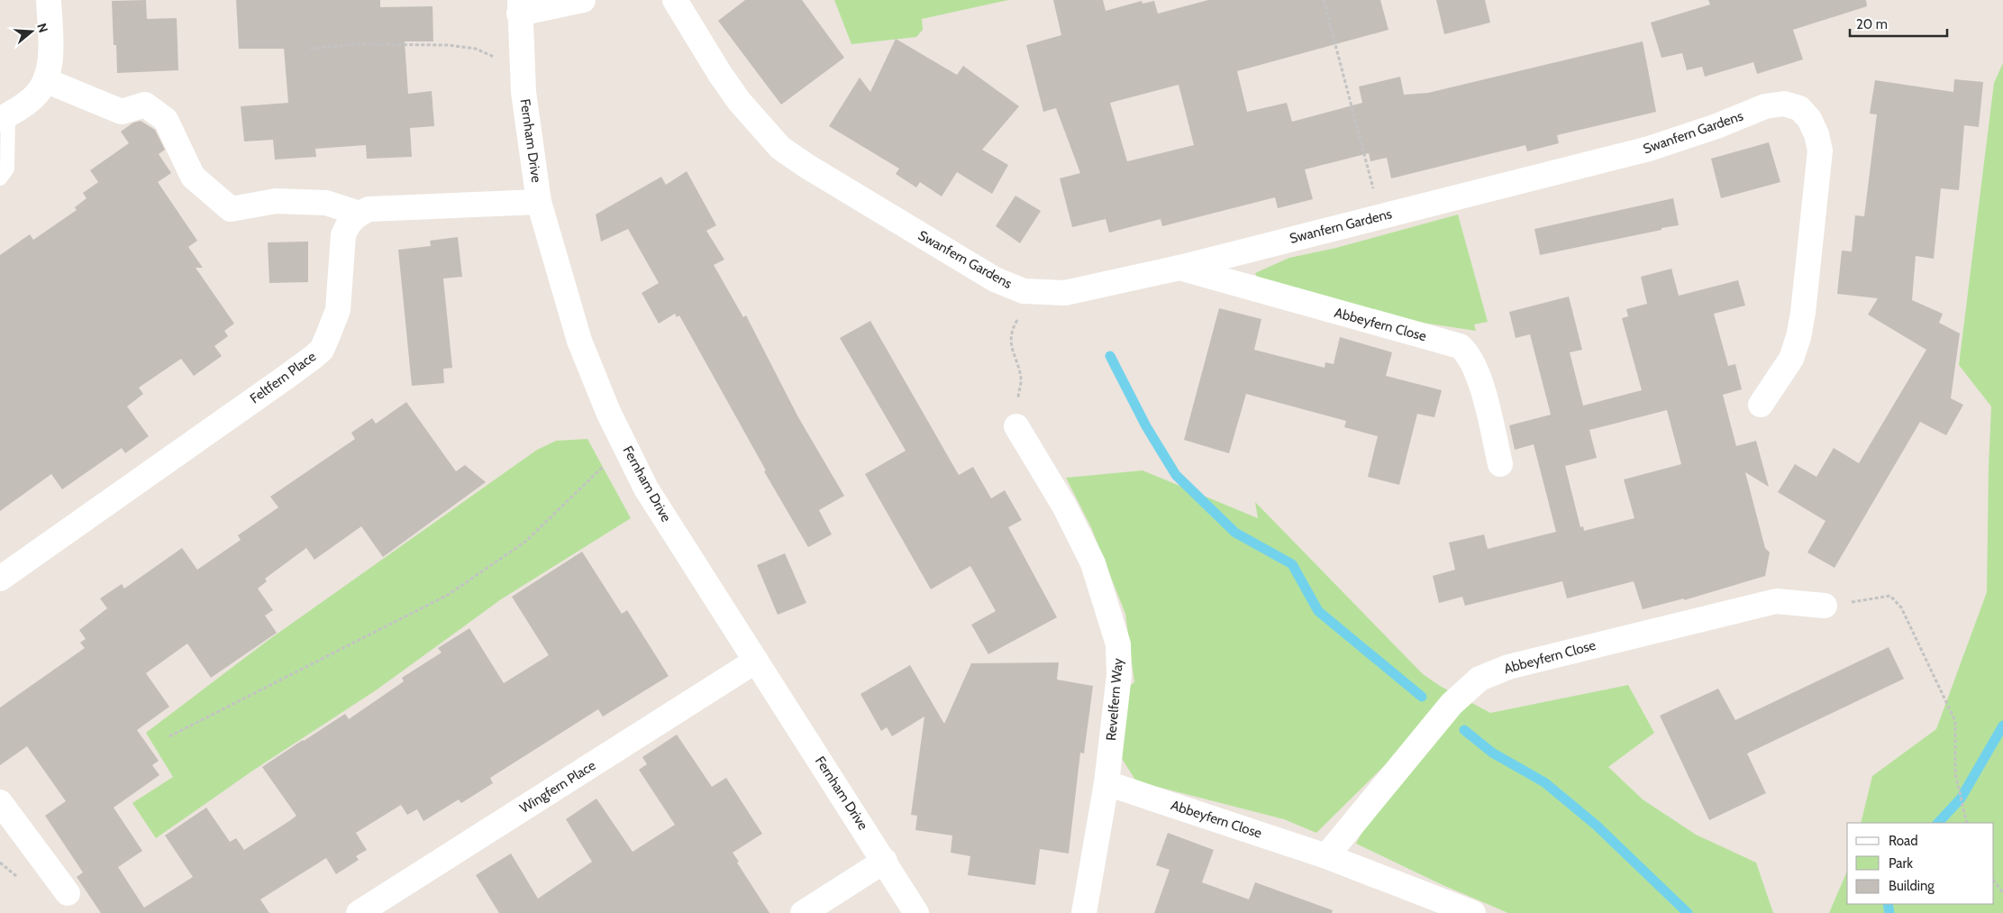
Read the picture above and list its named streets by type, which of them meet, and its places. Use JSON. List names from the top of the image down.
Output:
{
  "streets": {
    "street": [
      "Swanfern Gardens",
      "Fernham Drive",
      "Abbeyfern Close",
      "Feltfern Place",
      "Revelfern Way",
      "Wingfern Place"
    ]
  },
  "crossings": [
    ["Swanfern Gardens", "Abbeyfern Close"],
    ["Fernham Drive", "Wingfern Place"],
    ["Abbeyfern Close", "Revelfern Way"]
  ],
  "legend": ["Road", "Park", "Building"],
  "scale_bar": "20 m",
  "north": "right"
}
